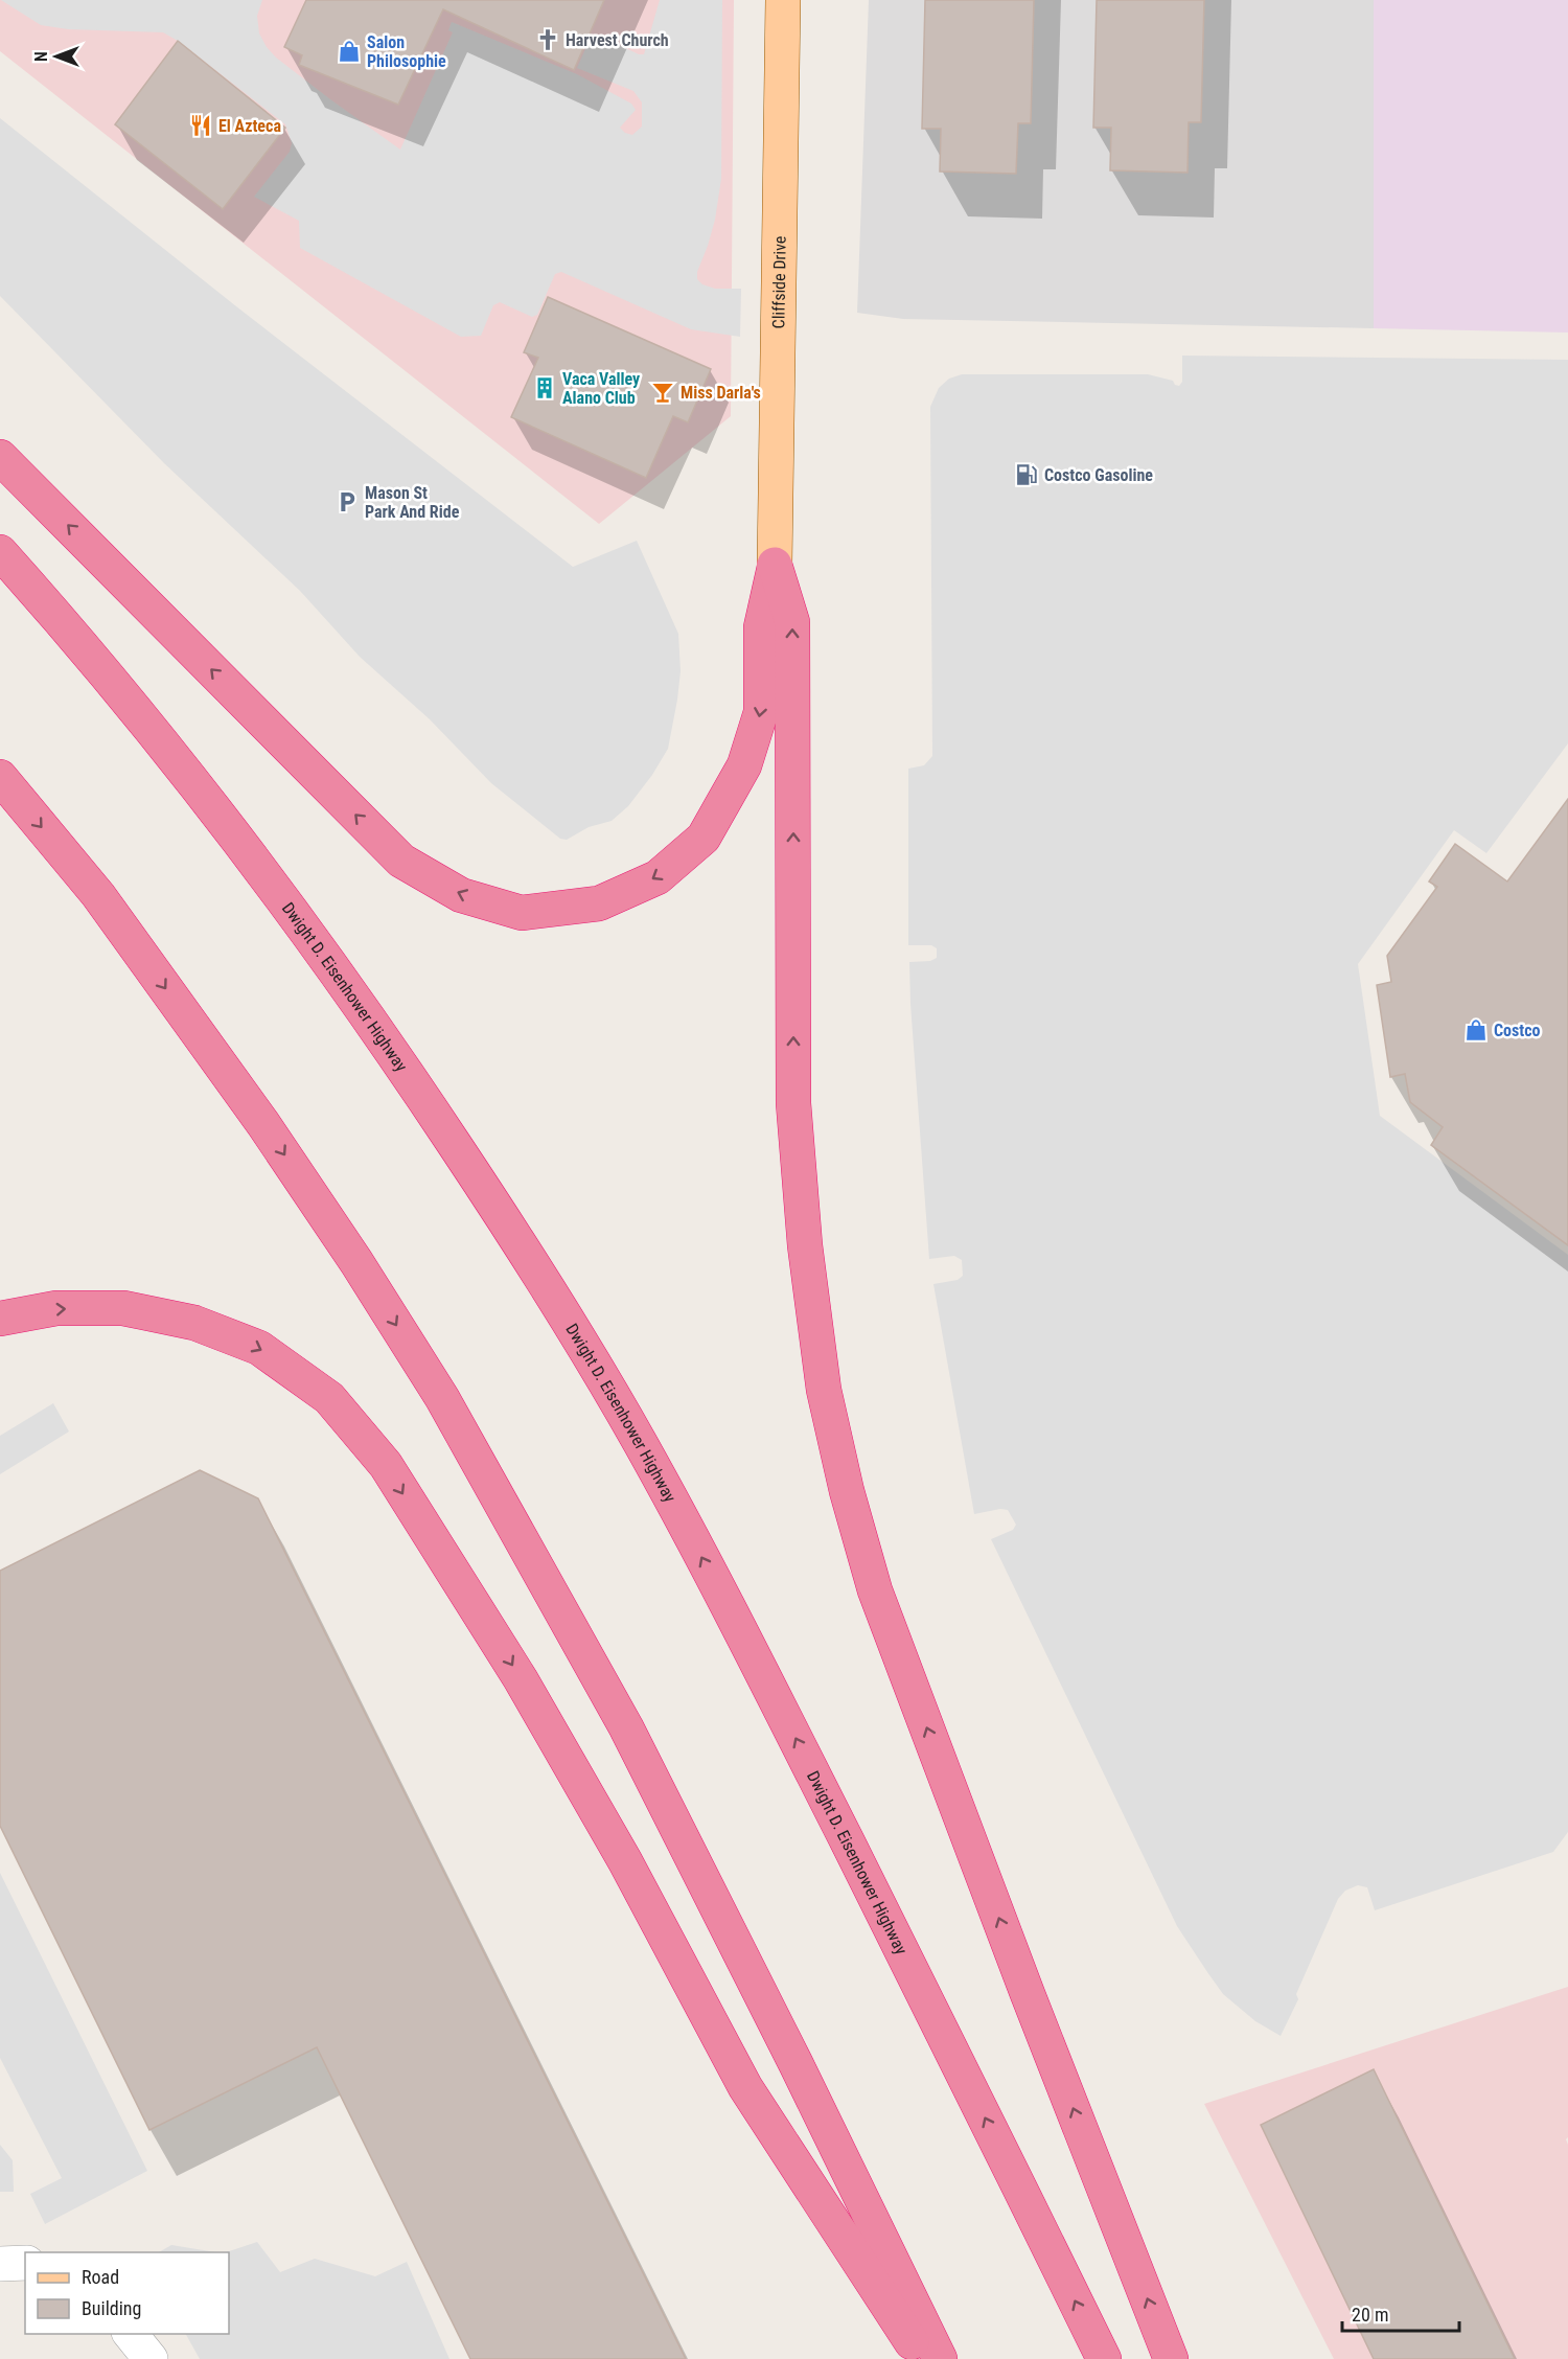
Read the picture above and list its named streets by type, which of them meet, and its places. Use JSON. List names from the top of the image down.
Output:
{
  "streets": {
    "highway": ["Dwight D. Eisenhower Highway"],
    "main road": ["Cliffside Drive"]
  },
  "places": {
    "church": ["Harvest Church"],
    "shop": ["Salon Philosophie", "Costco"],
    "restaurant": ["El Azteca"],
    "building": ["Vaca Valley Alano Club"],
    "bar": ["Miss Darla's"],
    "fuel station": ["Costco Gasoline"],
    "parking": ["Mason St Park And Ride"]
  },
  "legend": ["Road", "Building"],
  "scale_bar": "20 m",
  "north": "left"
}
